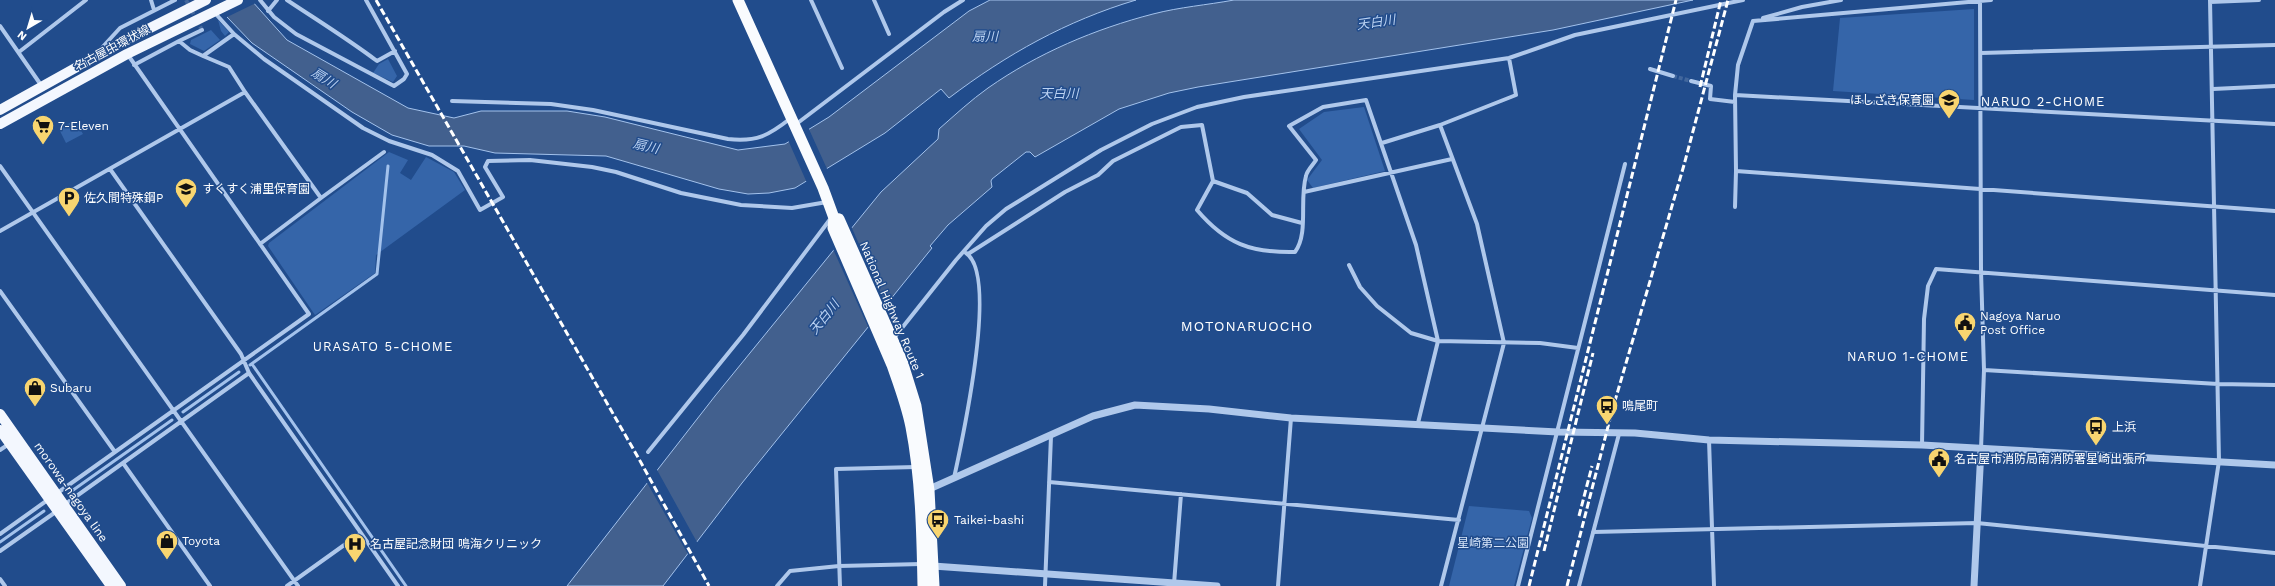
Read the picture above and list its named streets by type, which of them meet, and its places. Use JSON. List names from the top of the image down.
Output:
{
  "streets": {
    "highway": ["National Highway Route 1"],
    "main road": ["名古屋中環状線", "morowa-nagoya line"]
  },
  "districts": [
    "NARUO 2-CHOME",
    "MOTONARUOCHO",
    "URASATO 5-CHOME",
    "NARUO 1-CHOME"
  ],
  "water": ["天白川", "扇川"],
  "parks": ["星崎第二公園"],
  "places": {
    "school or university": ["ほしざき保育園", "すくすく浦里保育園"],
    "supermarket": ["7-Eleven"],
    "parking": ["佐久間特殊鋼P"],
    "public building": ["Nagoya Naruo Post Office", "名古屋市消防局南消防署星崎出張所"],
    "shop": ["Subaru", "Toyota"],
    "bus stop": ["鳴尾町", "上浜", "Taikei-bashi"],
    "hospital": ["名古屋記念財団 鳴海クリニック"]
  },
  "north": "bottom left"
}
